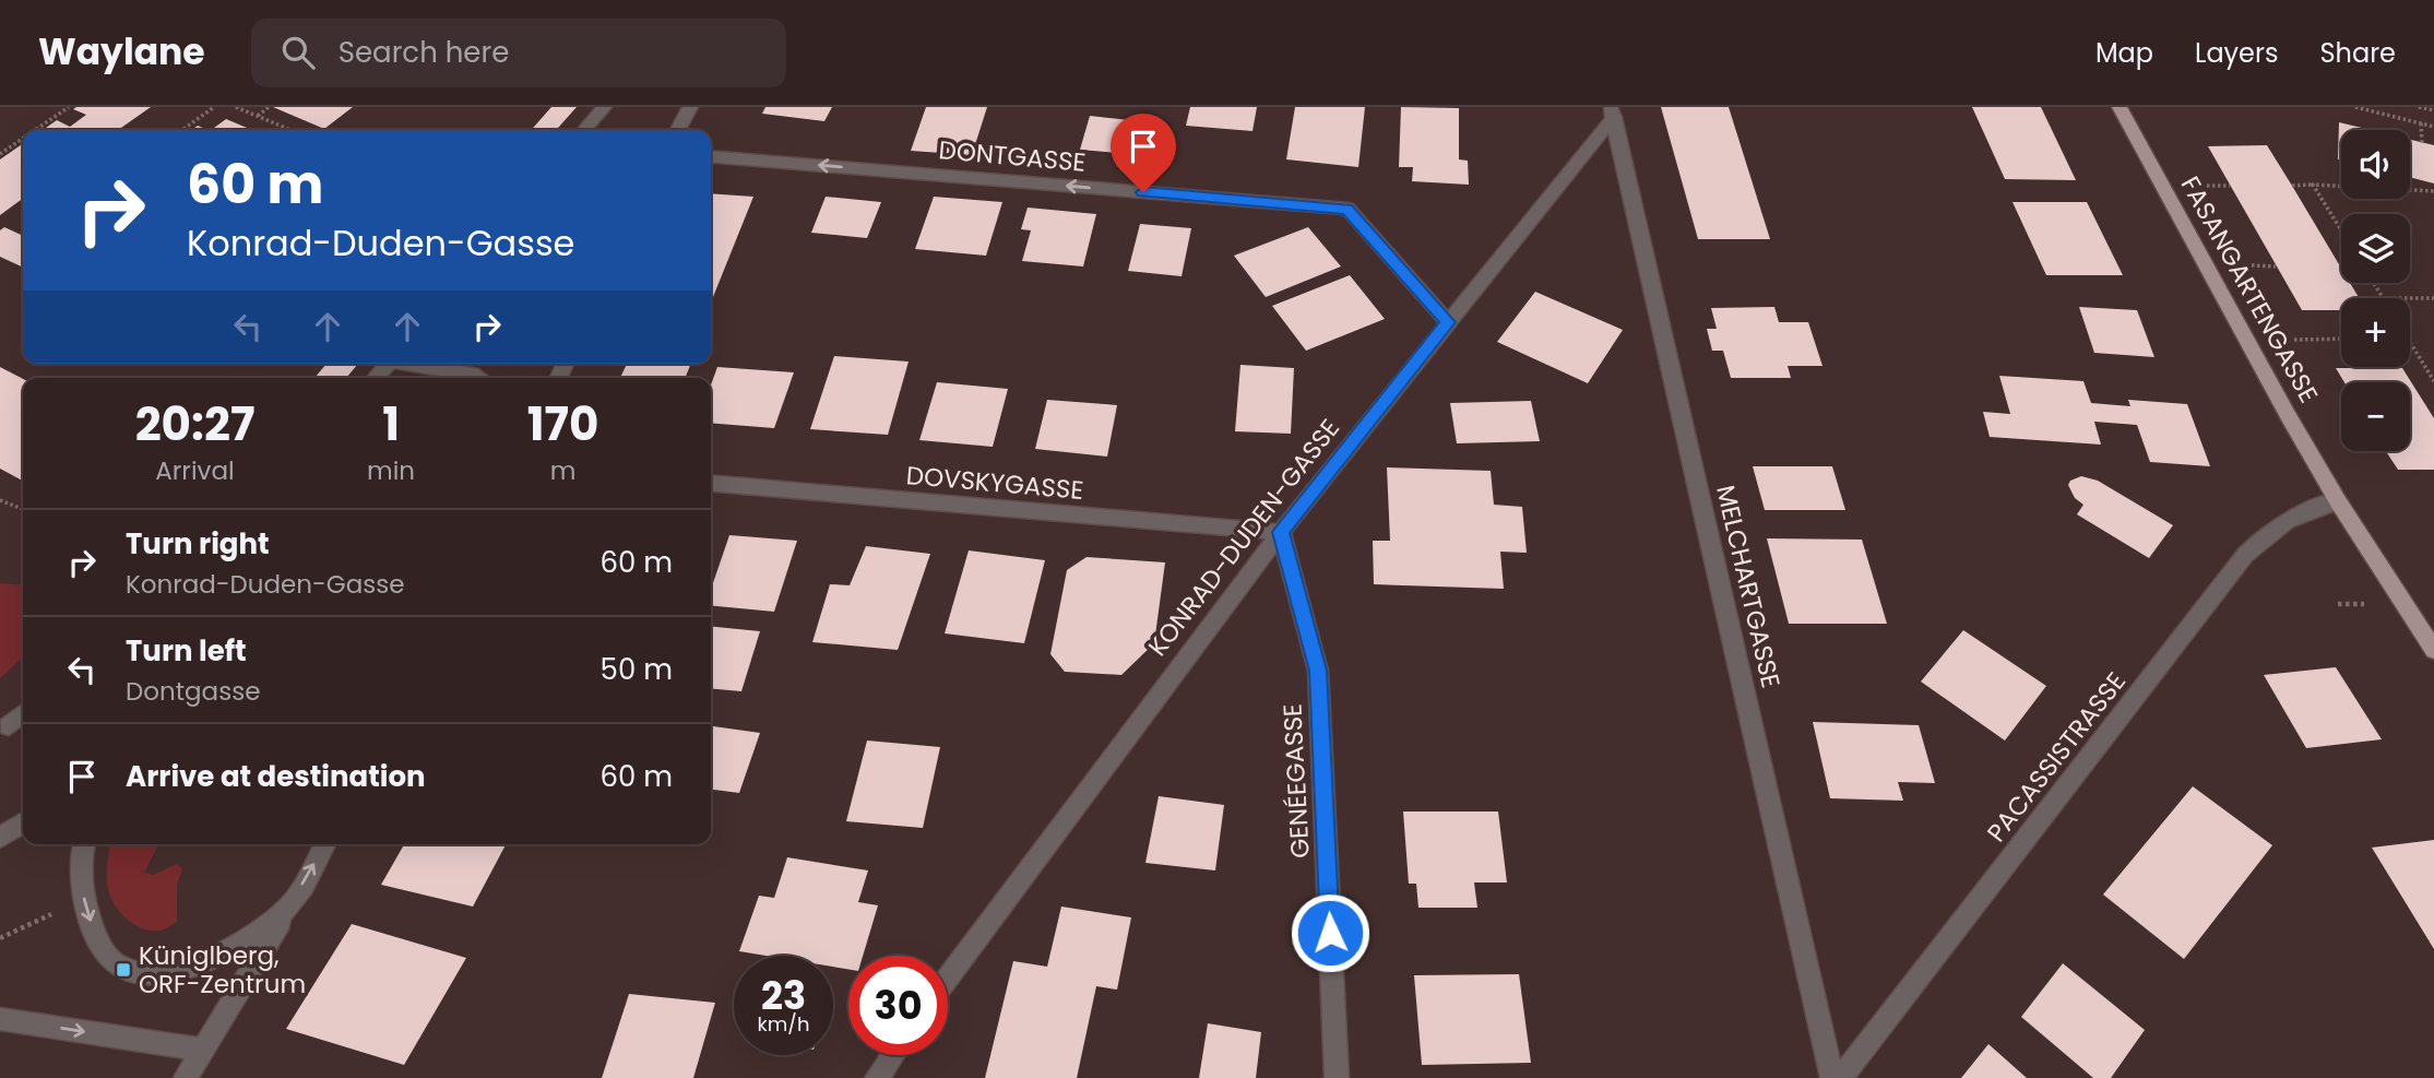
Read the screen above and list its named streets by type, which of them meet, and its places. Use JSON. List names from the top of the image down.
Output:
{
  "streets": {
    "main road": ["FASANGARTENGASSE"],
    "street": [
      "DONTGASSE",
      "DOVSKYGASSE",
      "KONRAD-DUDEN-GASSE",
      "MELCHARTGASSE",
      "PACASSISTRASSE",
      "GENÉEGASSE"
    ]
  },
  "crossings": [
    ["DONTGASSE", "KONRAD-DUDEN-GASSE"],
    ["FASANGARTENGASSE", "PACASSISTRASSE"],
    ["DOVSKYGASSE", "KONRAD-DUDEN-GASSE"],
    ["DOVSKYGASSE", "GENÉEGASSE"],
    ["KONRAD-DUDEN-GASSE", "MELCHARTGASSE"],
    ["KONRAD-DUDEN-GASSE", "GENÉEGASSE"]
  ],
  "one_way": ["DONTGASSE"],
  "places": {
    "transit": ["Küniglberg, ORF-Zentrum"]
  },
  "page": {
    "header": "Waylane",
    "search": "Search here",
    "nav": ["Map", "Layers", "Share"],
    "map_buttons": ["+", "−"],
    "turn": ["60 m", "Konrad-Duden-Gasse"],
    "eta": [
      "20:27",
      "Arrival",
      "1",
      "min",
      "170",
      "m"
    ],
    "list": [
      {
        "name": "Turn right",
        "note": "Konrad-Duden-Gasse",
        "value": "60 m"
      },
      {
        "name": "Turn left",
        "note": "Dontgasse",
        "value": "50 m"
      },
      {
        "name": "Arrive at destination",
        "value": "60 m"
      }
    ],
    "speed": "23 km/h",
    "limit": "30"
  }
}
